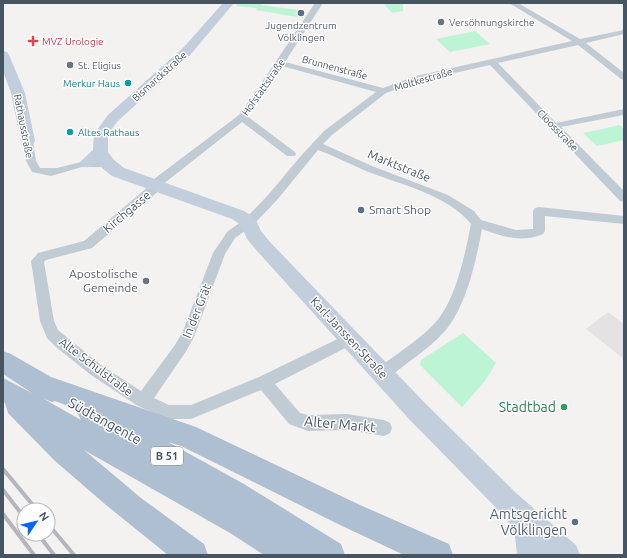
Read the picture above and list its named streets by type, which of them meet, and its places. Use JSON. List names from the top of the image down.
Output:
{
  "streets": {
    "main road": [
      "Bismarckstraße",
      "Rathausstraße",
      "Karl-Janssen-Straße",
      "Südtangente",
      "B 51"
    ],
    "street": [
      "Brunnenstraße",
      "Moltkestraße",
      "Hofstattstraße",
      "Cloosstraße",
      "Marktstraße",
      "Kirchgasse",
      "In der Grät",
      "Alte Schulstraße",
      "Alter Markt"
    ]
  },
  "crossings": [
    ["Brunnenstraße", "Moltkestraße"],
    ["Brunnenstraße", "Hofstattstraße"],
    ["Moltkestraße", "Cloosstraße"],
    ["Moltkestraße", "Marktstraße"],
    ["Moltkestraße", "In der Grät"],
    ["Moltkestraße", "Karl-Janssen-Straße"],
    ["Hofstattstraße", "Kirchgasse"],
    ["Kirchgasse", "Alte Schulstraße"],
    ["In der Grät", "Karl-Janssen-Straße"],
    ["In der Grät", "Alte Schulstraße"]
  ],
  "places": {
    "other": [
      "Jugendzentrum Völklingen",
      "Versöhnungskirche",
      "St. Eligius",
      "Merkur Haus",
      "Altes Rathaus",
      "Smart Shop",
      "Apostolische Gemeinde",
      "Stadtbad",
      "Amtsgericht Völklingen"
    ],
    "health": ["MVZ Urologie"]
  },
  "north": "top right"
}
